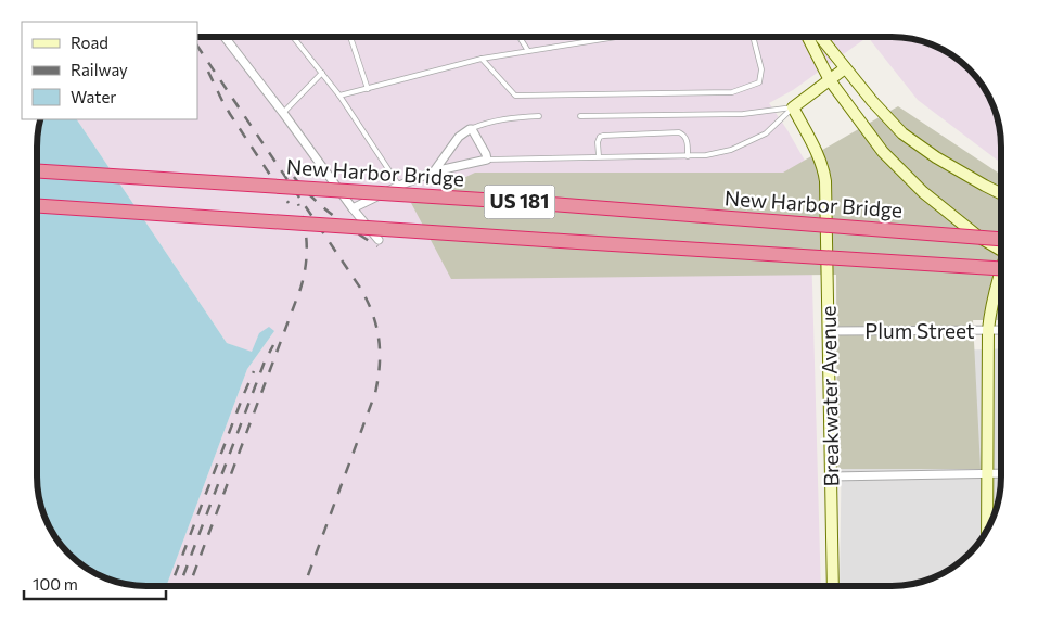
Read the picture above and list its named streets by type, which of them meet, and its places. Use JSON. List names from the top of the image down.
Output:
{
  "streets": {
    "highway": ["New Harbor Bridge", "US 181"],
    "street": ["Plum Street", "Breakwater Avenue"]
  },
  "crossings": [
    ["Plum Street", "Breakwater Avenue"]
  ],
  "legend": ["Road", "Railway", "Water"],
  "scale_bar": "100 m"
}
